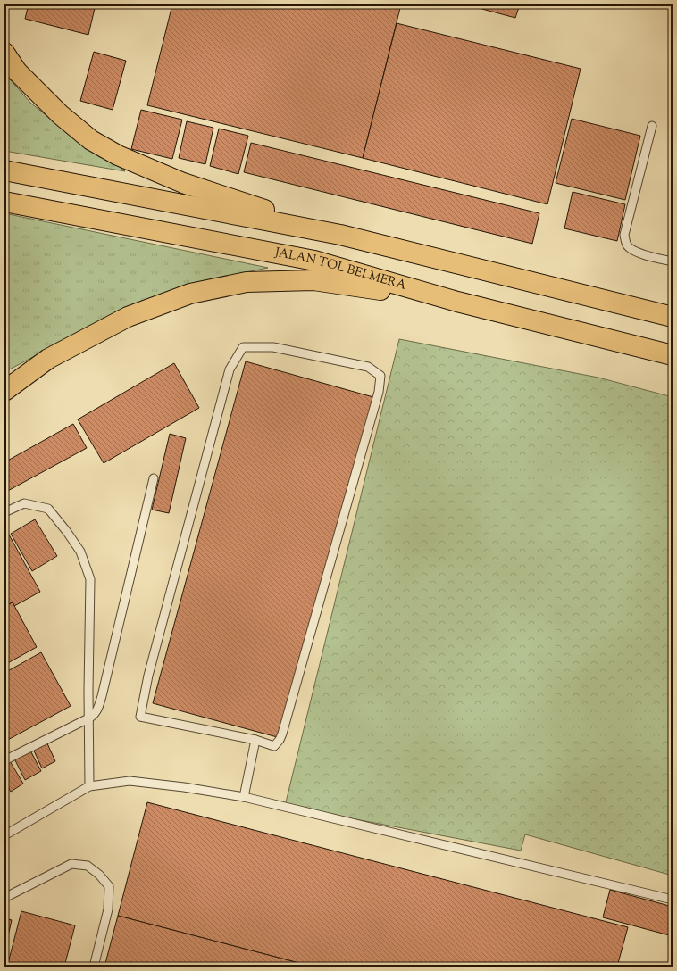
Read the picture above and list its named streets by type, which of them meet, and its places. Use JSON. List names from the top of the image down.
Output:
{
  "streets": {
    "highway": ["JALAN TOL BELMERA"]
  }
}
